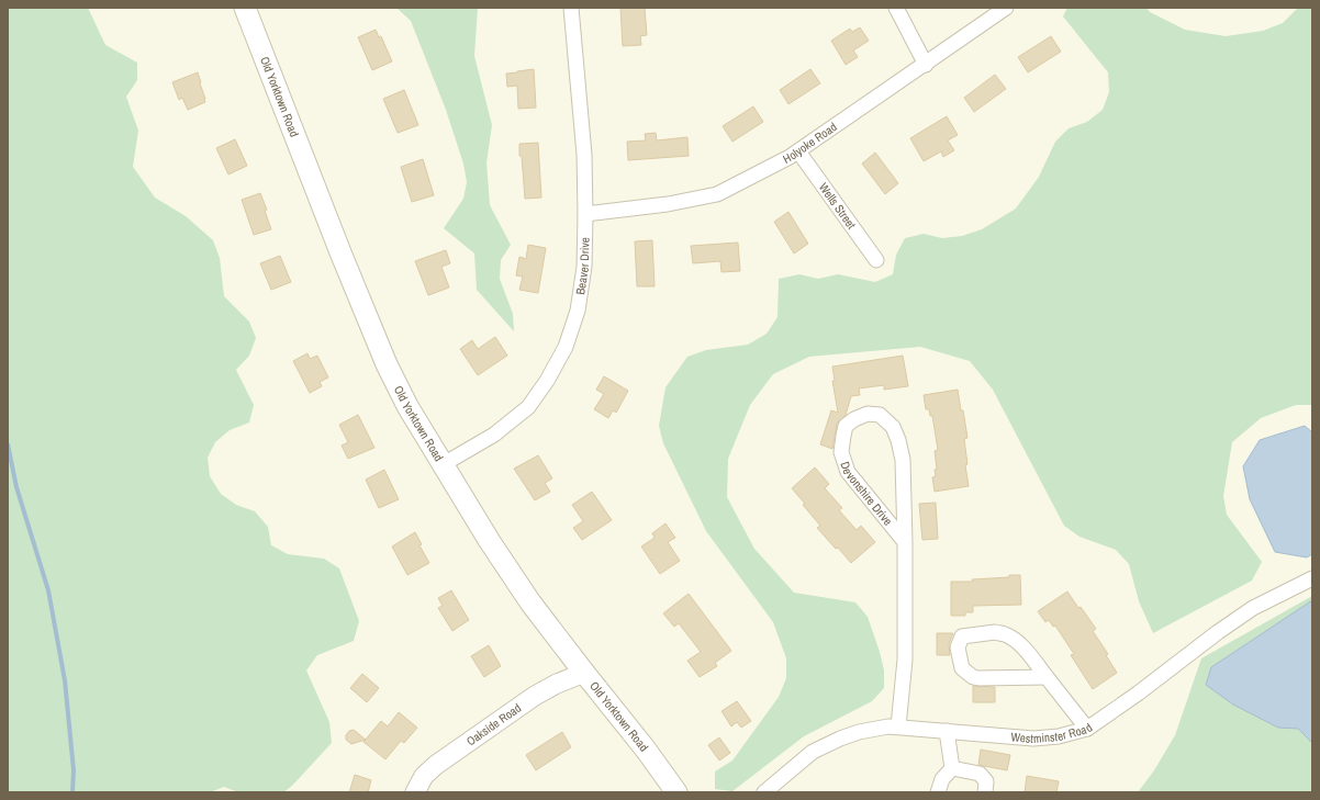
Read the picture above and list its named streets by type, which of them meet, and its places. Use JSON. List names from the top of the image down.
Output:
{
  "streets": {
    "main road": ["Old Yorktown Road"],
    "street": [
      "Holyoke Road",
      "Wells Street",
      "Beaver Drive",
      "Devonshire Drive",
      "Oakside Road",
      "Westminster Road"
    ]
  },
  "crossings": [
    ["Old Yorktown Road", "Beaver Drive"],
    ["Old Yorktown Road", "Oakside Road"],
    ["Holyoke Road", "Wells Street"],
    ["Holyoke Road", "Beaver Drive"],
    ["Devonshire Drive", "Westminster Road"]
  ]
}
